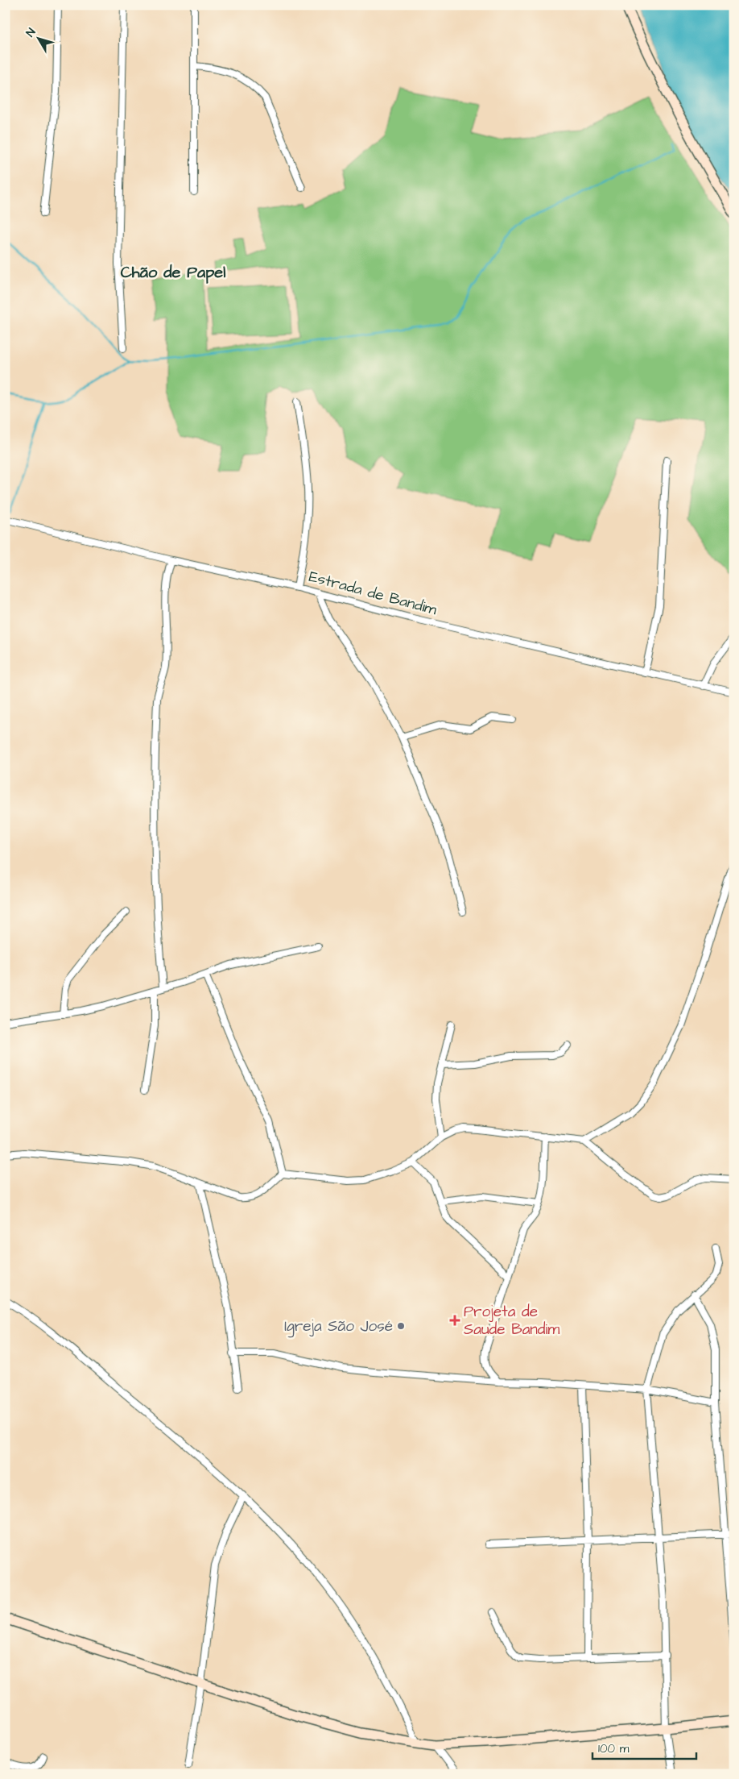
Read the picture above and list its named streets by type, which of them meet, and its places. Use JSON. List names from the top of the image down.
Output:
{
  "streets": {
    "street": ["Estrada de Bandim"]
  },
  "districts": ["Chão de Papel"],
  "places": {
    "health": ["Projeta de Saude Bandim"],
    "other": ["Igreja São José"]
  },
  "scale_bar": "100 m",
  "north": "top left"
}
